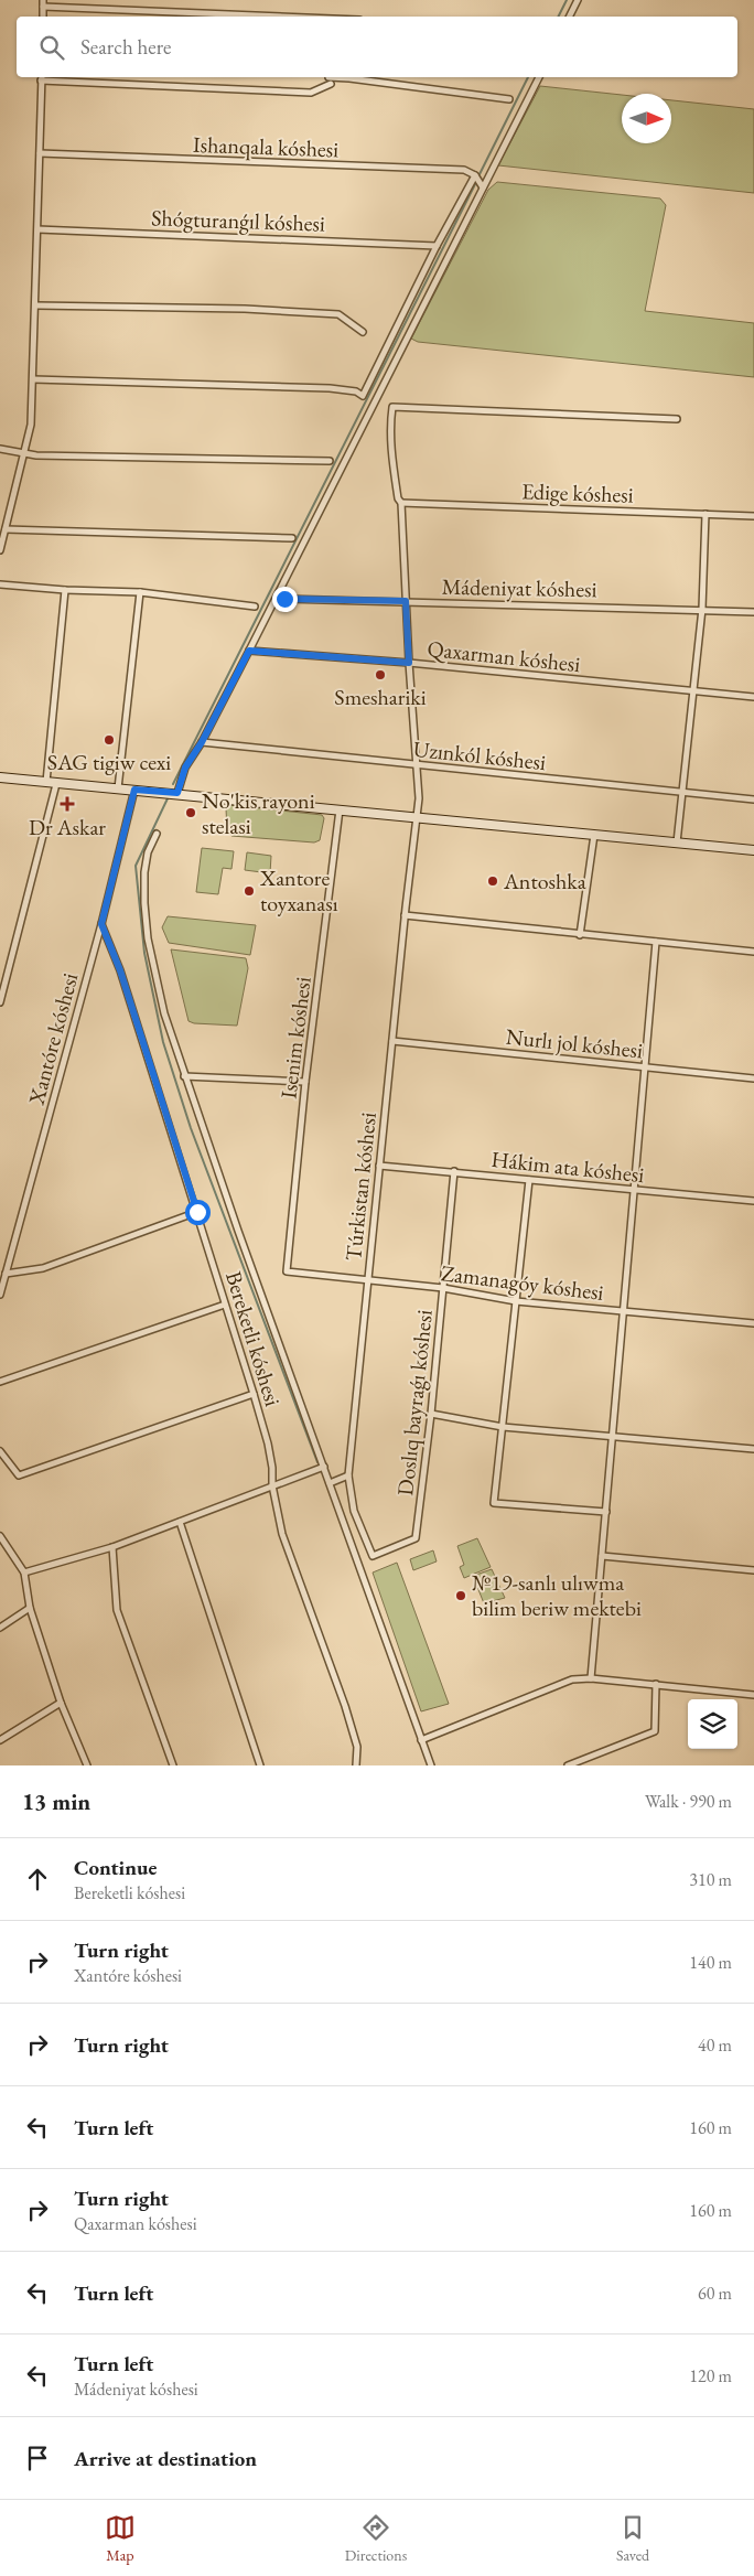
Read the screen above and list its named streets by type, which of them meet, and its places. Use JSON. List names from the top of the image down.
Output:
{
  "streets": {
    "street": [
      "Ishanqala kóshesi",
      "Shógturanǵıl kóshesi",
      "Edige kóshesi",
      "Mádeniyat kóshesi",
      "Qaxarman kóshesi",
      "Uzınkól kóshesi",
      "Isenim kóshesi",
      "Xantóre kóshesi",
      "Nurlı jol kóshesi",
      "Hákim ata kóshesi",
      "Túrkistan kóshesi",
      "Zamanagóy kóshesi",
      "Bereketli kóshesi",
      "Doslıq bayraǵı kóshesi"
    ]
  },
  "crossings": [
    ["Edige kóshesi", "Túrkistan kóshesi"],
    ["Mádeniyat kóshesi", "Túrkistan kóshesi"],
    ["Qaxarman kóshesi", "Túrkistan kóshesi"],
    ["Uzınkól kóshesi", "Túrkistan kóshesi"],
    ["Isenim kóshesi", "Zamanagóy kóshesi"],
    ["Xantóre kóshesi", "Bereketli kóshesi"],
    ["Nurlı jol kóshesi", "Túrkistan kóshesi"],
    ["Hákim ata kóshesi", "Túrkistan kóshesi"],
    ["Hákim ata kóshesi", "Doslıq bayraǵı kóshesi"],
    ["Túrkistan kóshesi", "Zamanagóy kóshesi"],
    ["Túrkistan kóshesi", "Doslıq bayraǵı kóshesi"],
    ["Zamanagóy kóshesi", "Doslıq bayraǵı kóshesi"]
  ],
  "places": {
    "other": [
      "Smeshariki",
      "SAG tigiw cexi",
      "No'kis rayoni stelasi",
      "Antoshka",
      "Xantore toyxanası",
      "№19-sanlı ulıwma bilim beriw mektebi"
    ],
    "health": ["Dr Askar"]
  },
  "north": "right",
  "page": {
    "search": "Search here",
    "heading": ["13 min", "Walk · 990 m"],
    "list": [
      ["Continue", "Bereketli kóshesi", "310 m"],
      ["Turn right", "Xantóre kóshesi", "140 m"],
      ["Turn right", "40 m"],
      ["Turn left", "160 m"],
      ["Turn right", "Qaxarman kóshesi", "160 m"],
      ["Turn left", "60 m"],
      ["Turn left", "Mádeniyat kóshesi", "120 m"],
      "Arrive at destination"
    ],
    "nav": ["Map", "Directions", "Saved"]
  }
}
